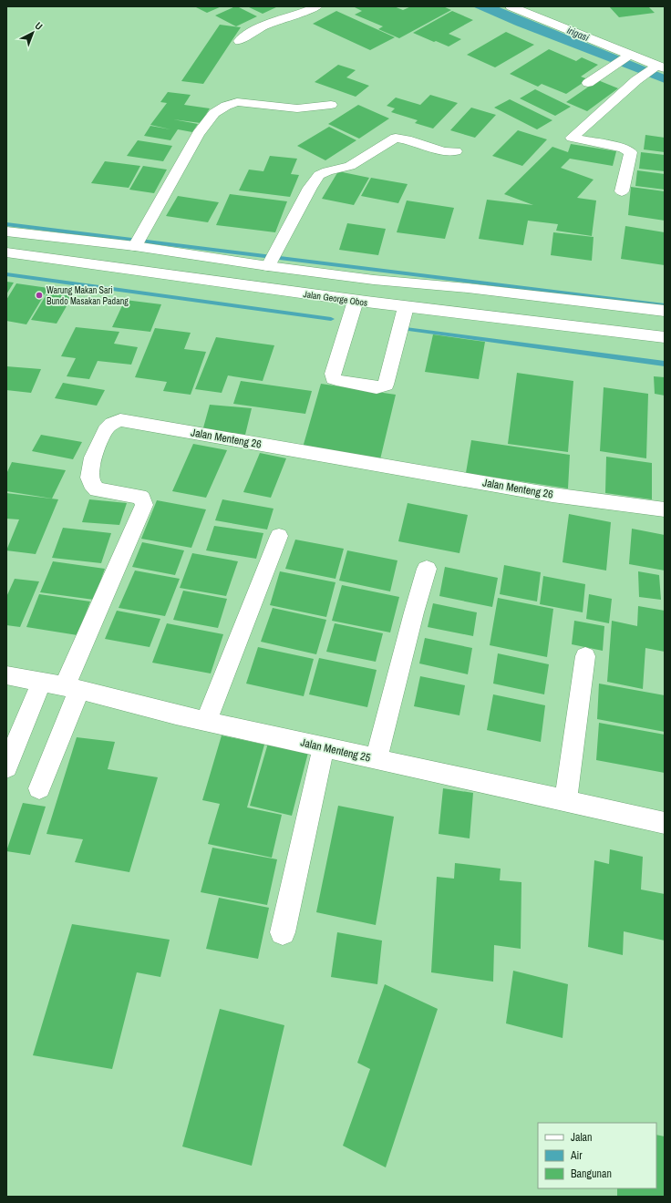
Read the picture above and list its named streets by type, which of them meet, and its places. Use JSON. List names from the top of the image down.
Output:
{
  "streets": {
    "street": ["Jalan George Obos", "Jalan Menteng 26", "Jalan Menteng 25"]
  },
  "crossings": [
    ["Jalan Menteng 26", "Jalan Menteng 25"]
  ],
  "water": ["irigasi"],
  "places": ["Warung Makan Sari Bundo Masakan Padang"],
  "legend": ["Jalan", "Air", "Bangunan"],
  "north": "top right"
}
